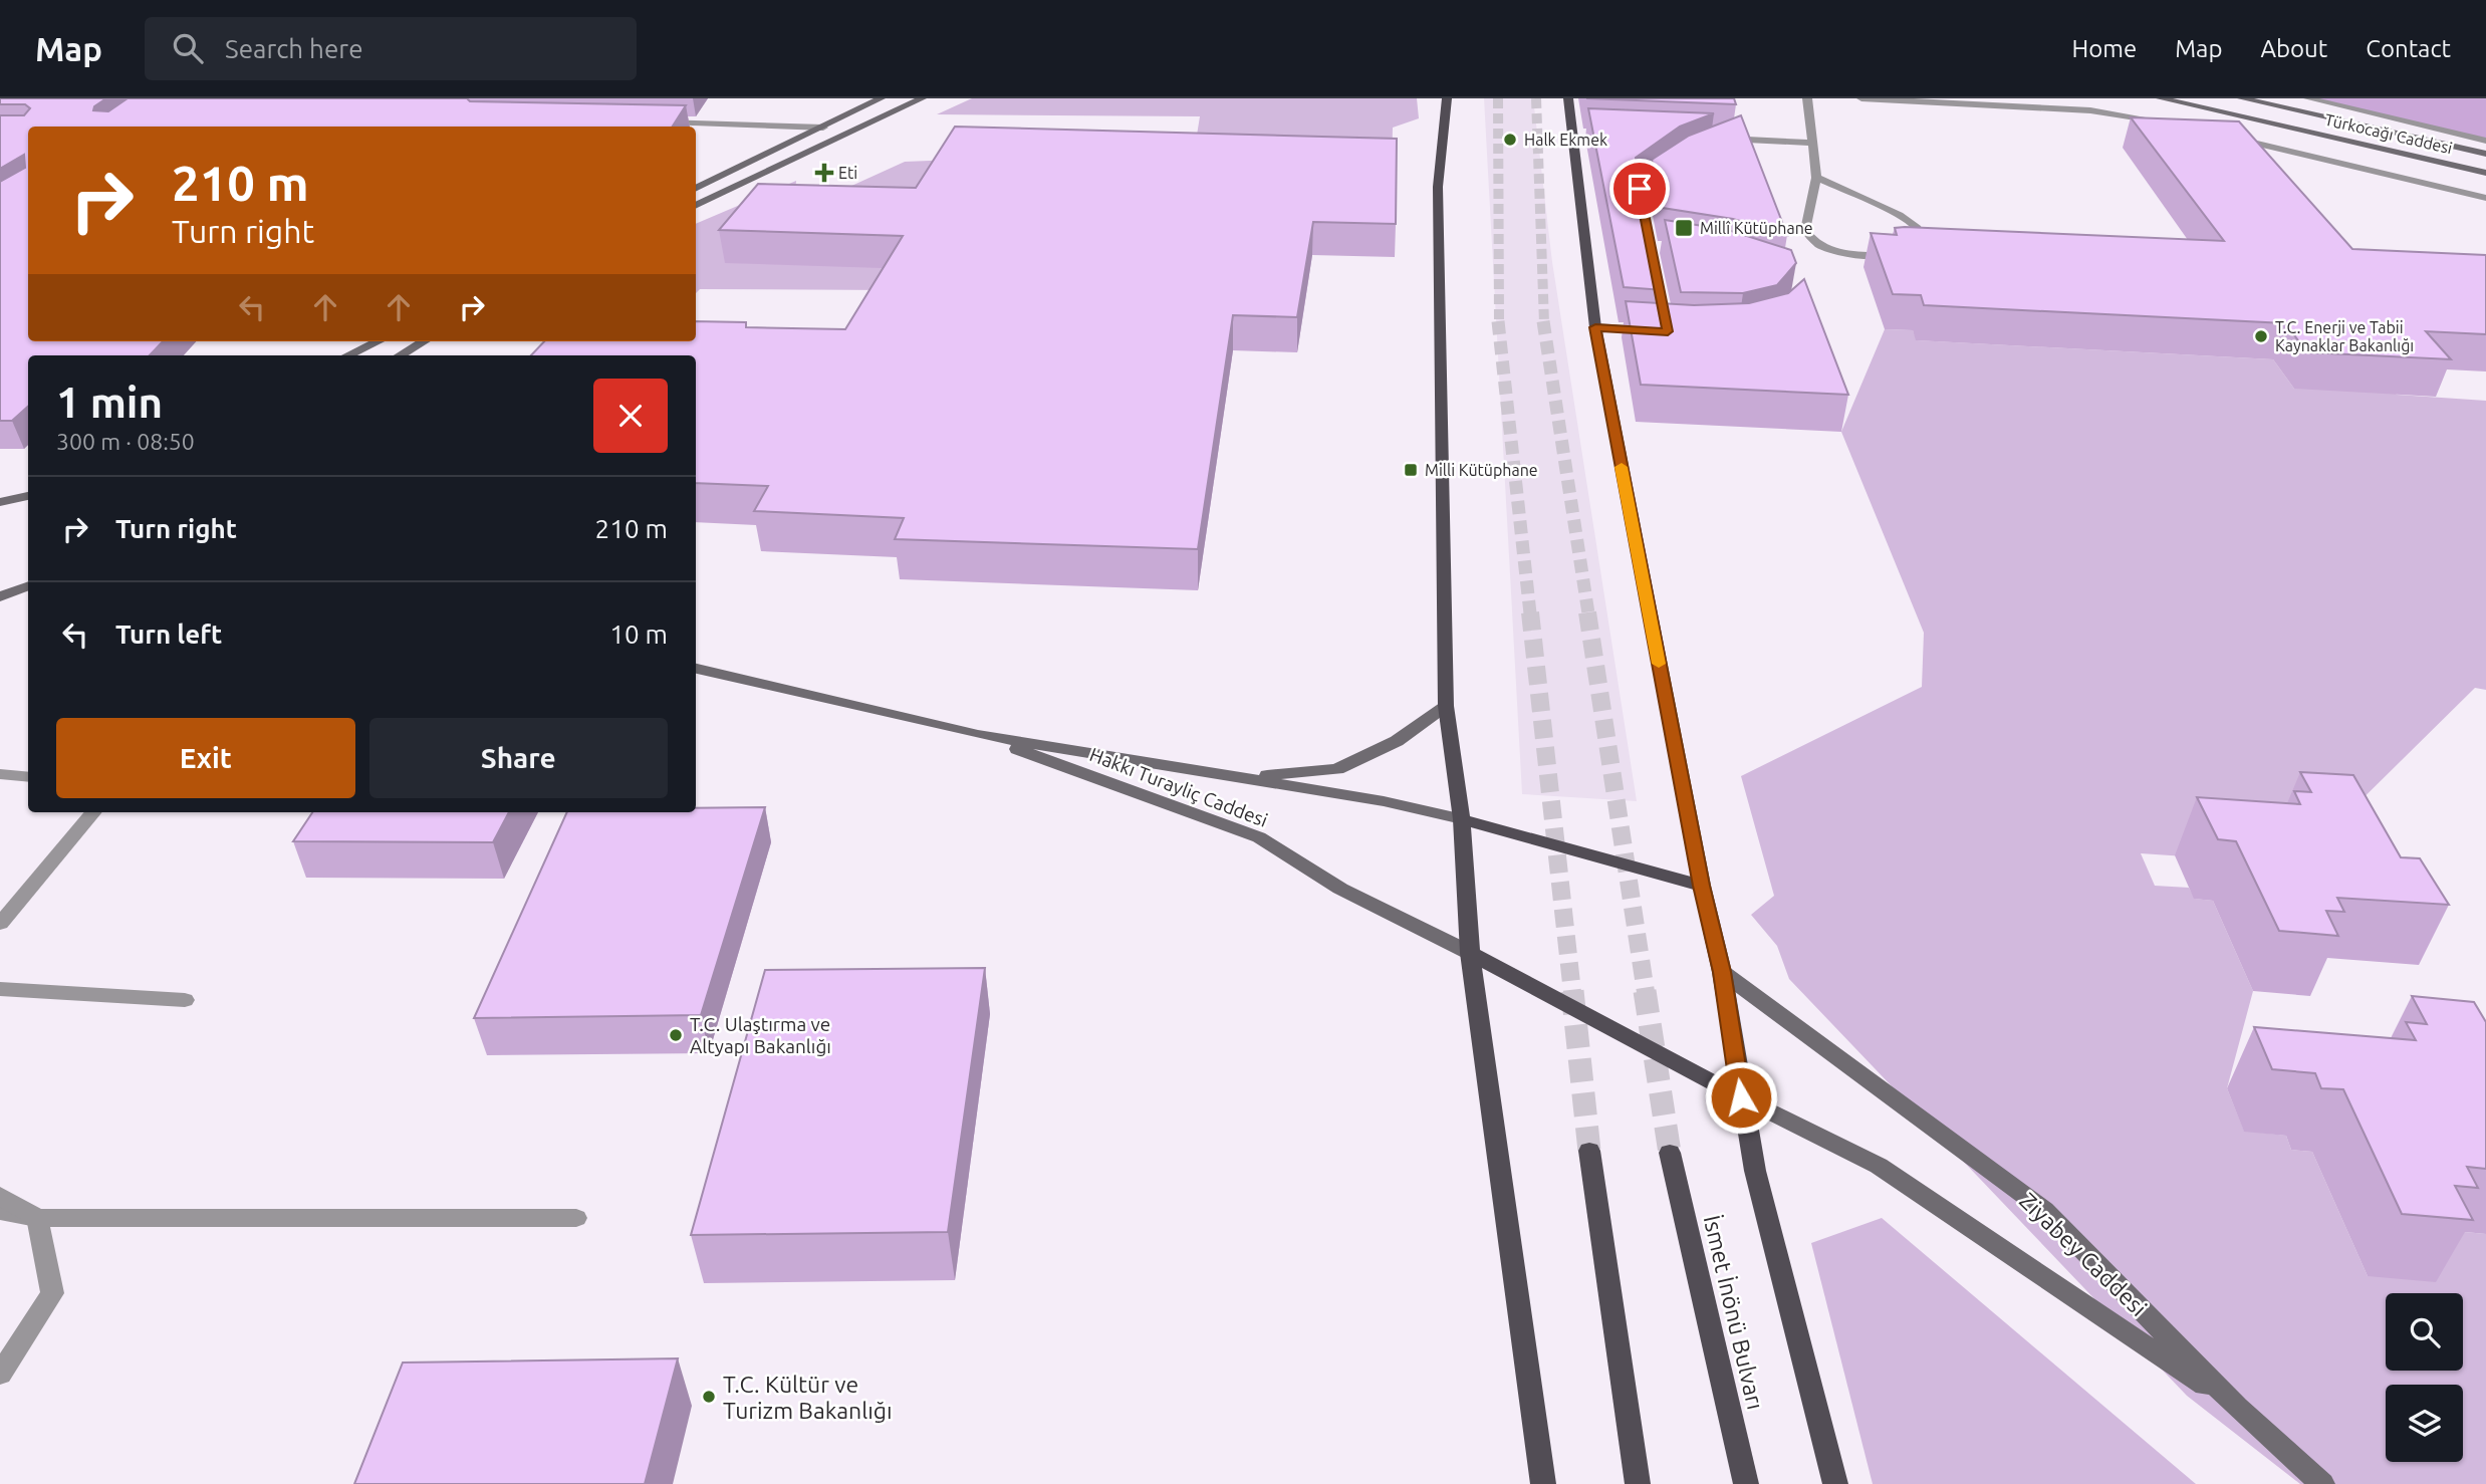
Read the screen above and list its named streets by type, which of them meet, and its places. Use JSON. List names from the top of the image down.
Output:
{
  "streets": {
    "main road": [
      "Türkocağı Caddesi",
      "Hakkı Turayliç Caddesi",
      "Ziyabey Caddesi",
      "İsmet İnönü Bulvarı"
    ]
  },
  "places": {
    "other": [
      "Halk Ekmek",
      "T.C. Enerji ve Tabii Kaynaklar Bakanlığı",
      "T.C. Ulaştırma ve Altyapı Bakanlığı",
      "T.C. Kültür ve Turizm Bakanlığı"
    ],
    "health": ["Eti"],
    "transit": ["Millî Kütüphane", "Milli Kütüphane"]
  },
  "page": {
    "header": "Map",
    "search": "Search here",
    "nav": [
      "Home",
      "Map",
      "About",
      "Contact"
    ],
    "turn": ["210 m", "Turn right"],
    "heading": ["1 min", "300 m · 08:50"],
    "list": [
      {
        "name": "Turn right",
        "value": "210 m"
      },
      {
        "name": "Turn left",
        "value": "10 m"
      }
    ],
    "buttons": ["Exit", "Share"]
  }
}
